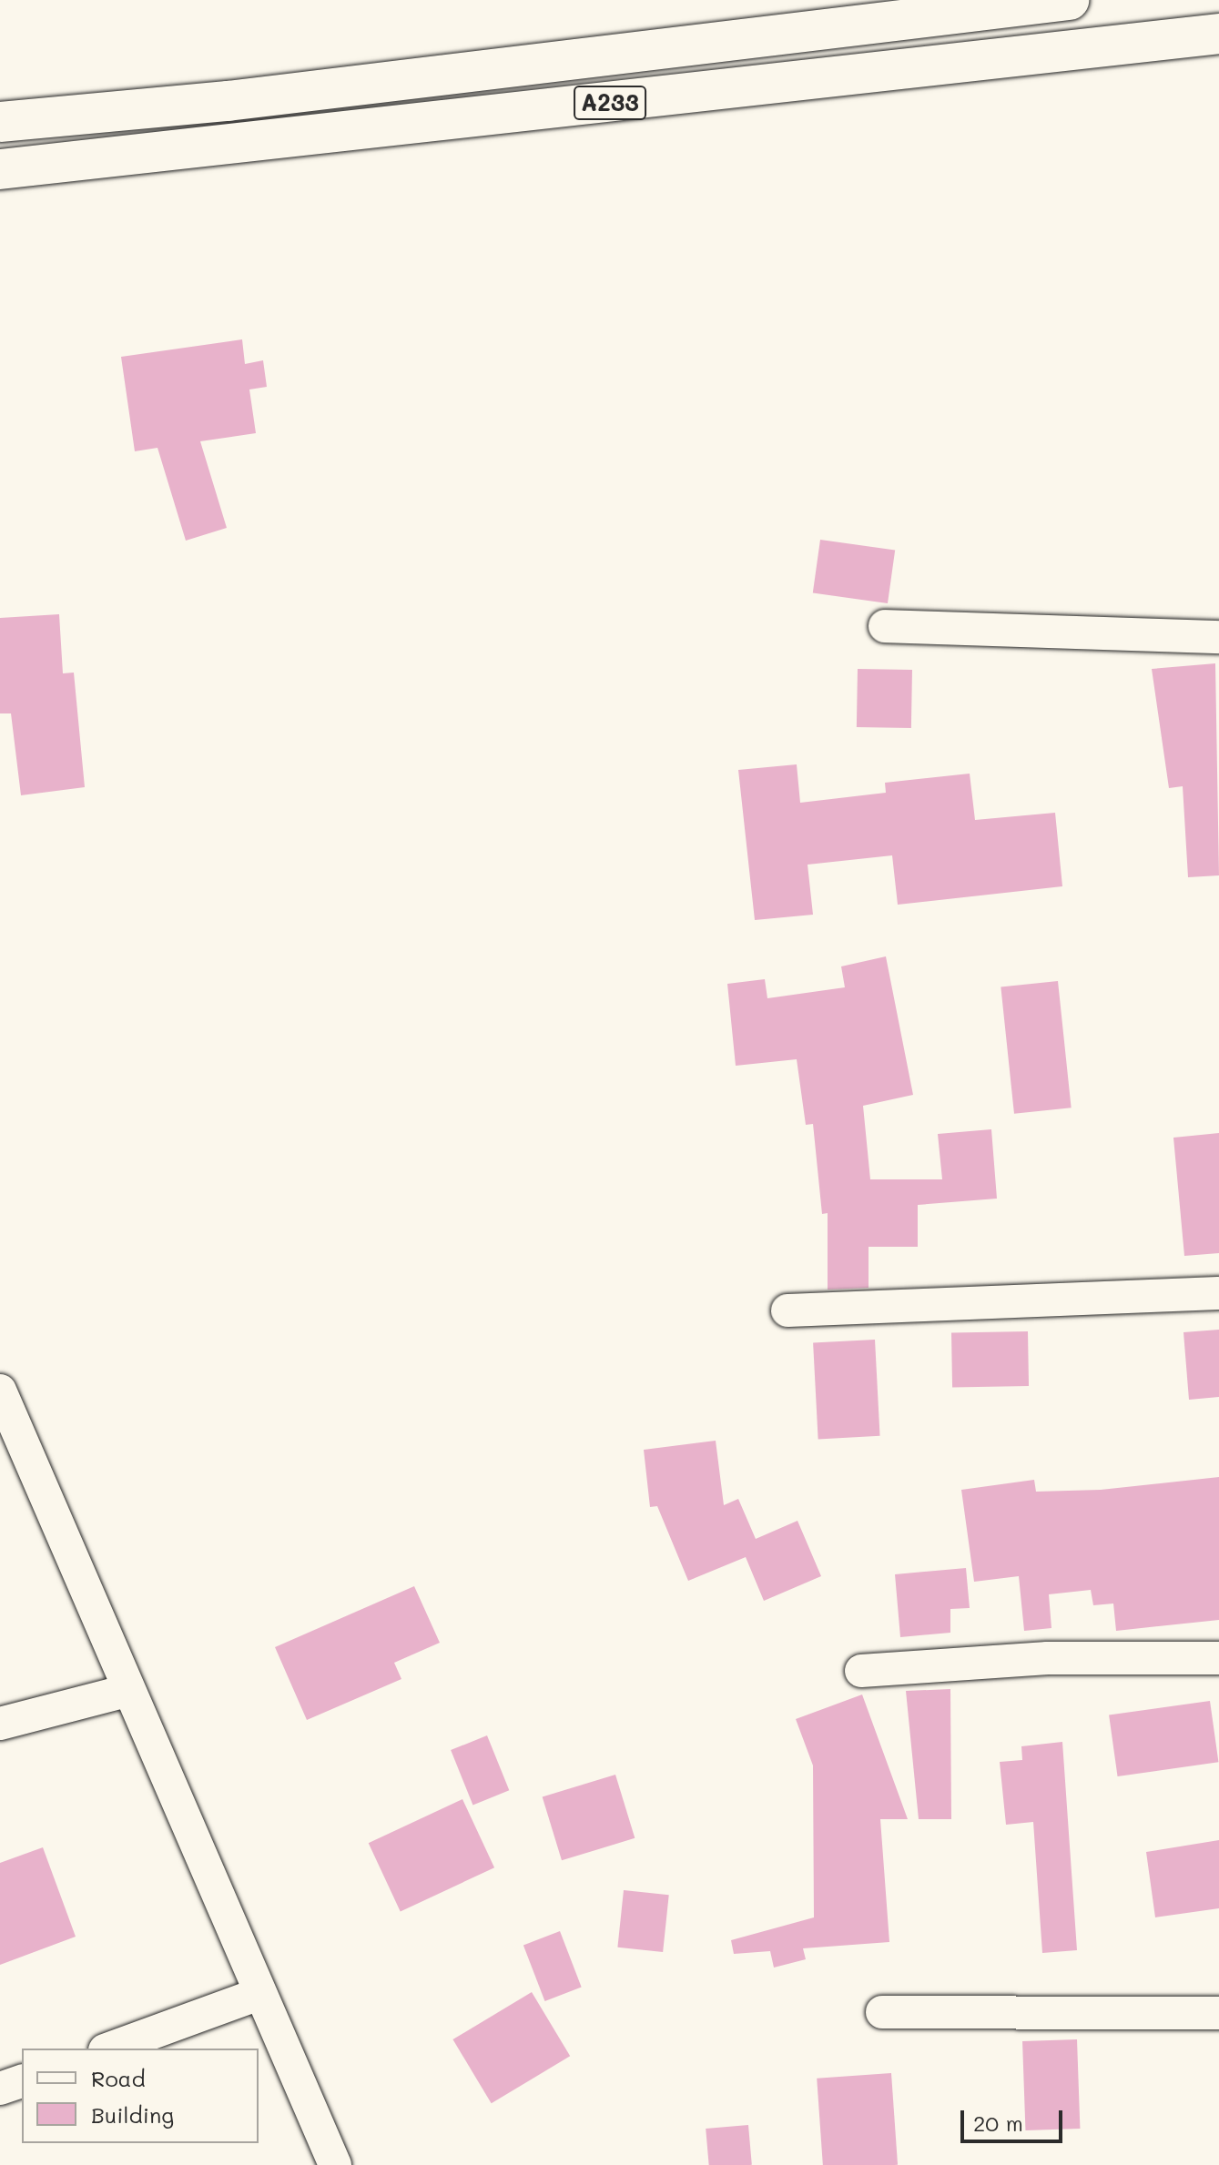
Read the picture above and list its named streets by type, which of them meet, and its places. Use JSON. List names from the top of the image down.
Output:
{
  "streets": {
    "highway": ["A233"]
  },
  "legend": ["Road", "Building"],
  "scale_bar": "20 m"
}
